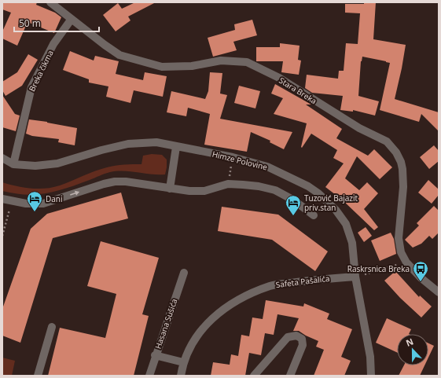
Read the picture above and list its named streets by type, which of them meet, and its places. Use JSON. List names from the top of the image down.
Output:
{
  "streets": {
    "street": [
      "Breka čikma",
      "Stara Breka",
      "Himze Polovine",
      "Safeta Pašalića",
      "Hasana Sušića"
    ]
  },
  "crossings": [
    ["Breka čikma", "Stara Breka"],
    ["Breka čikma", "Himze Polovine"],
    ["Himze Polovine", "Safeta Pašalića"]
  ],
  "places": {
    "hotel": ["Dani", "Tuzović Bajazit priv.stan"],
    "bus stop": ["Raskrsnica Breka"]
  },
  "scale_bar": "50 m",
  "north": "top"
}
